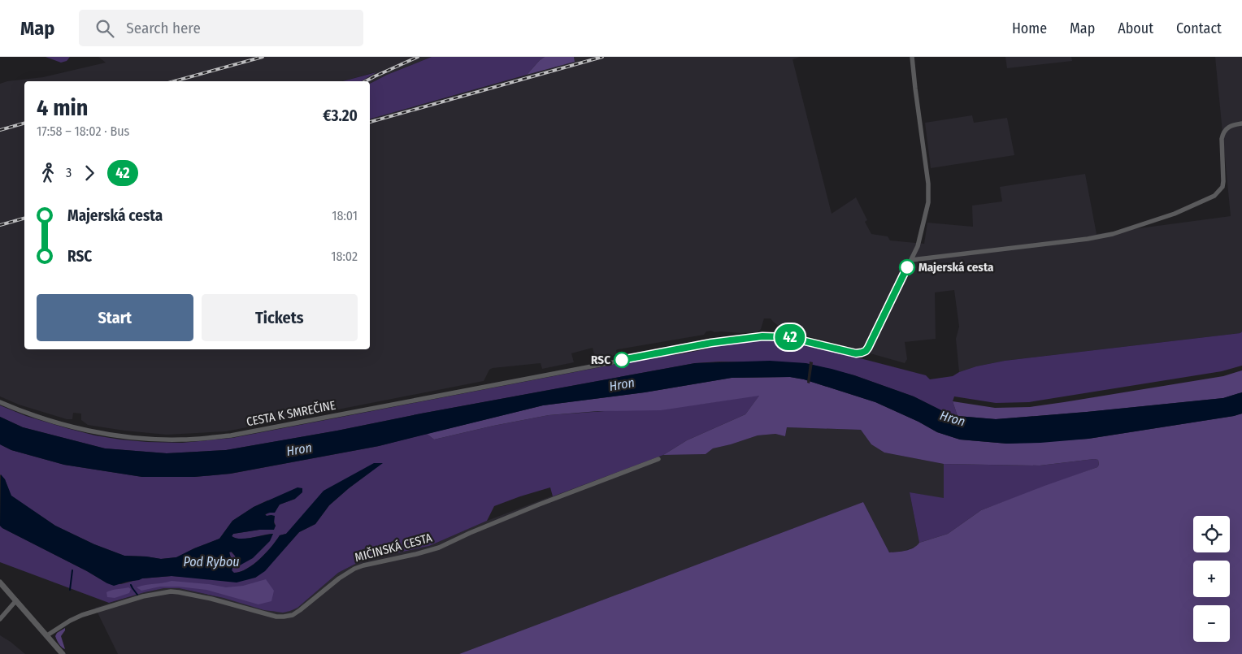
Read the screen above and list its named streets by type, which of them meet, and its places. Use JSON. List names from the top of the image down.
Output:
{
  "streets": {
    "street": ["CESTA K SMREČINE", "MIČINSKÁ CESTA"]
  },
  "water": ["Hron", "Pod Rybou"],
  "places": ["Majerská cesta", "RSC"],
  "lines": ["bus line 42"],
  "page": {
    "header": "Map",
    "search": "Search here",
    "nav": [
      "Home",
      "Map",
      "About",
      "Contact"
    ],
    "on_map": "42",
    "heading": ["4 min", "17:58 – 18:02 · Bus", "€3.20"],
    "legs": ["3", "42"],
    "list": [
      {
        "name": "Majerská cesta",
        "value": "18:01"
      },
      {
        "name": "RSC",
        "value": "18:02"
      }
    ],
    "buttons": ["Start", "Tickets"],
    "map_buttons": ["+", "−"]
  }
}
